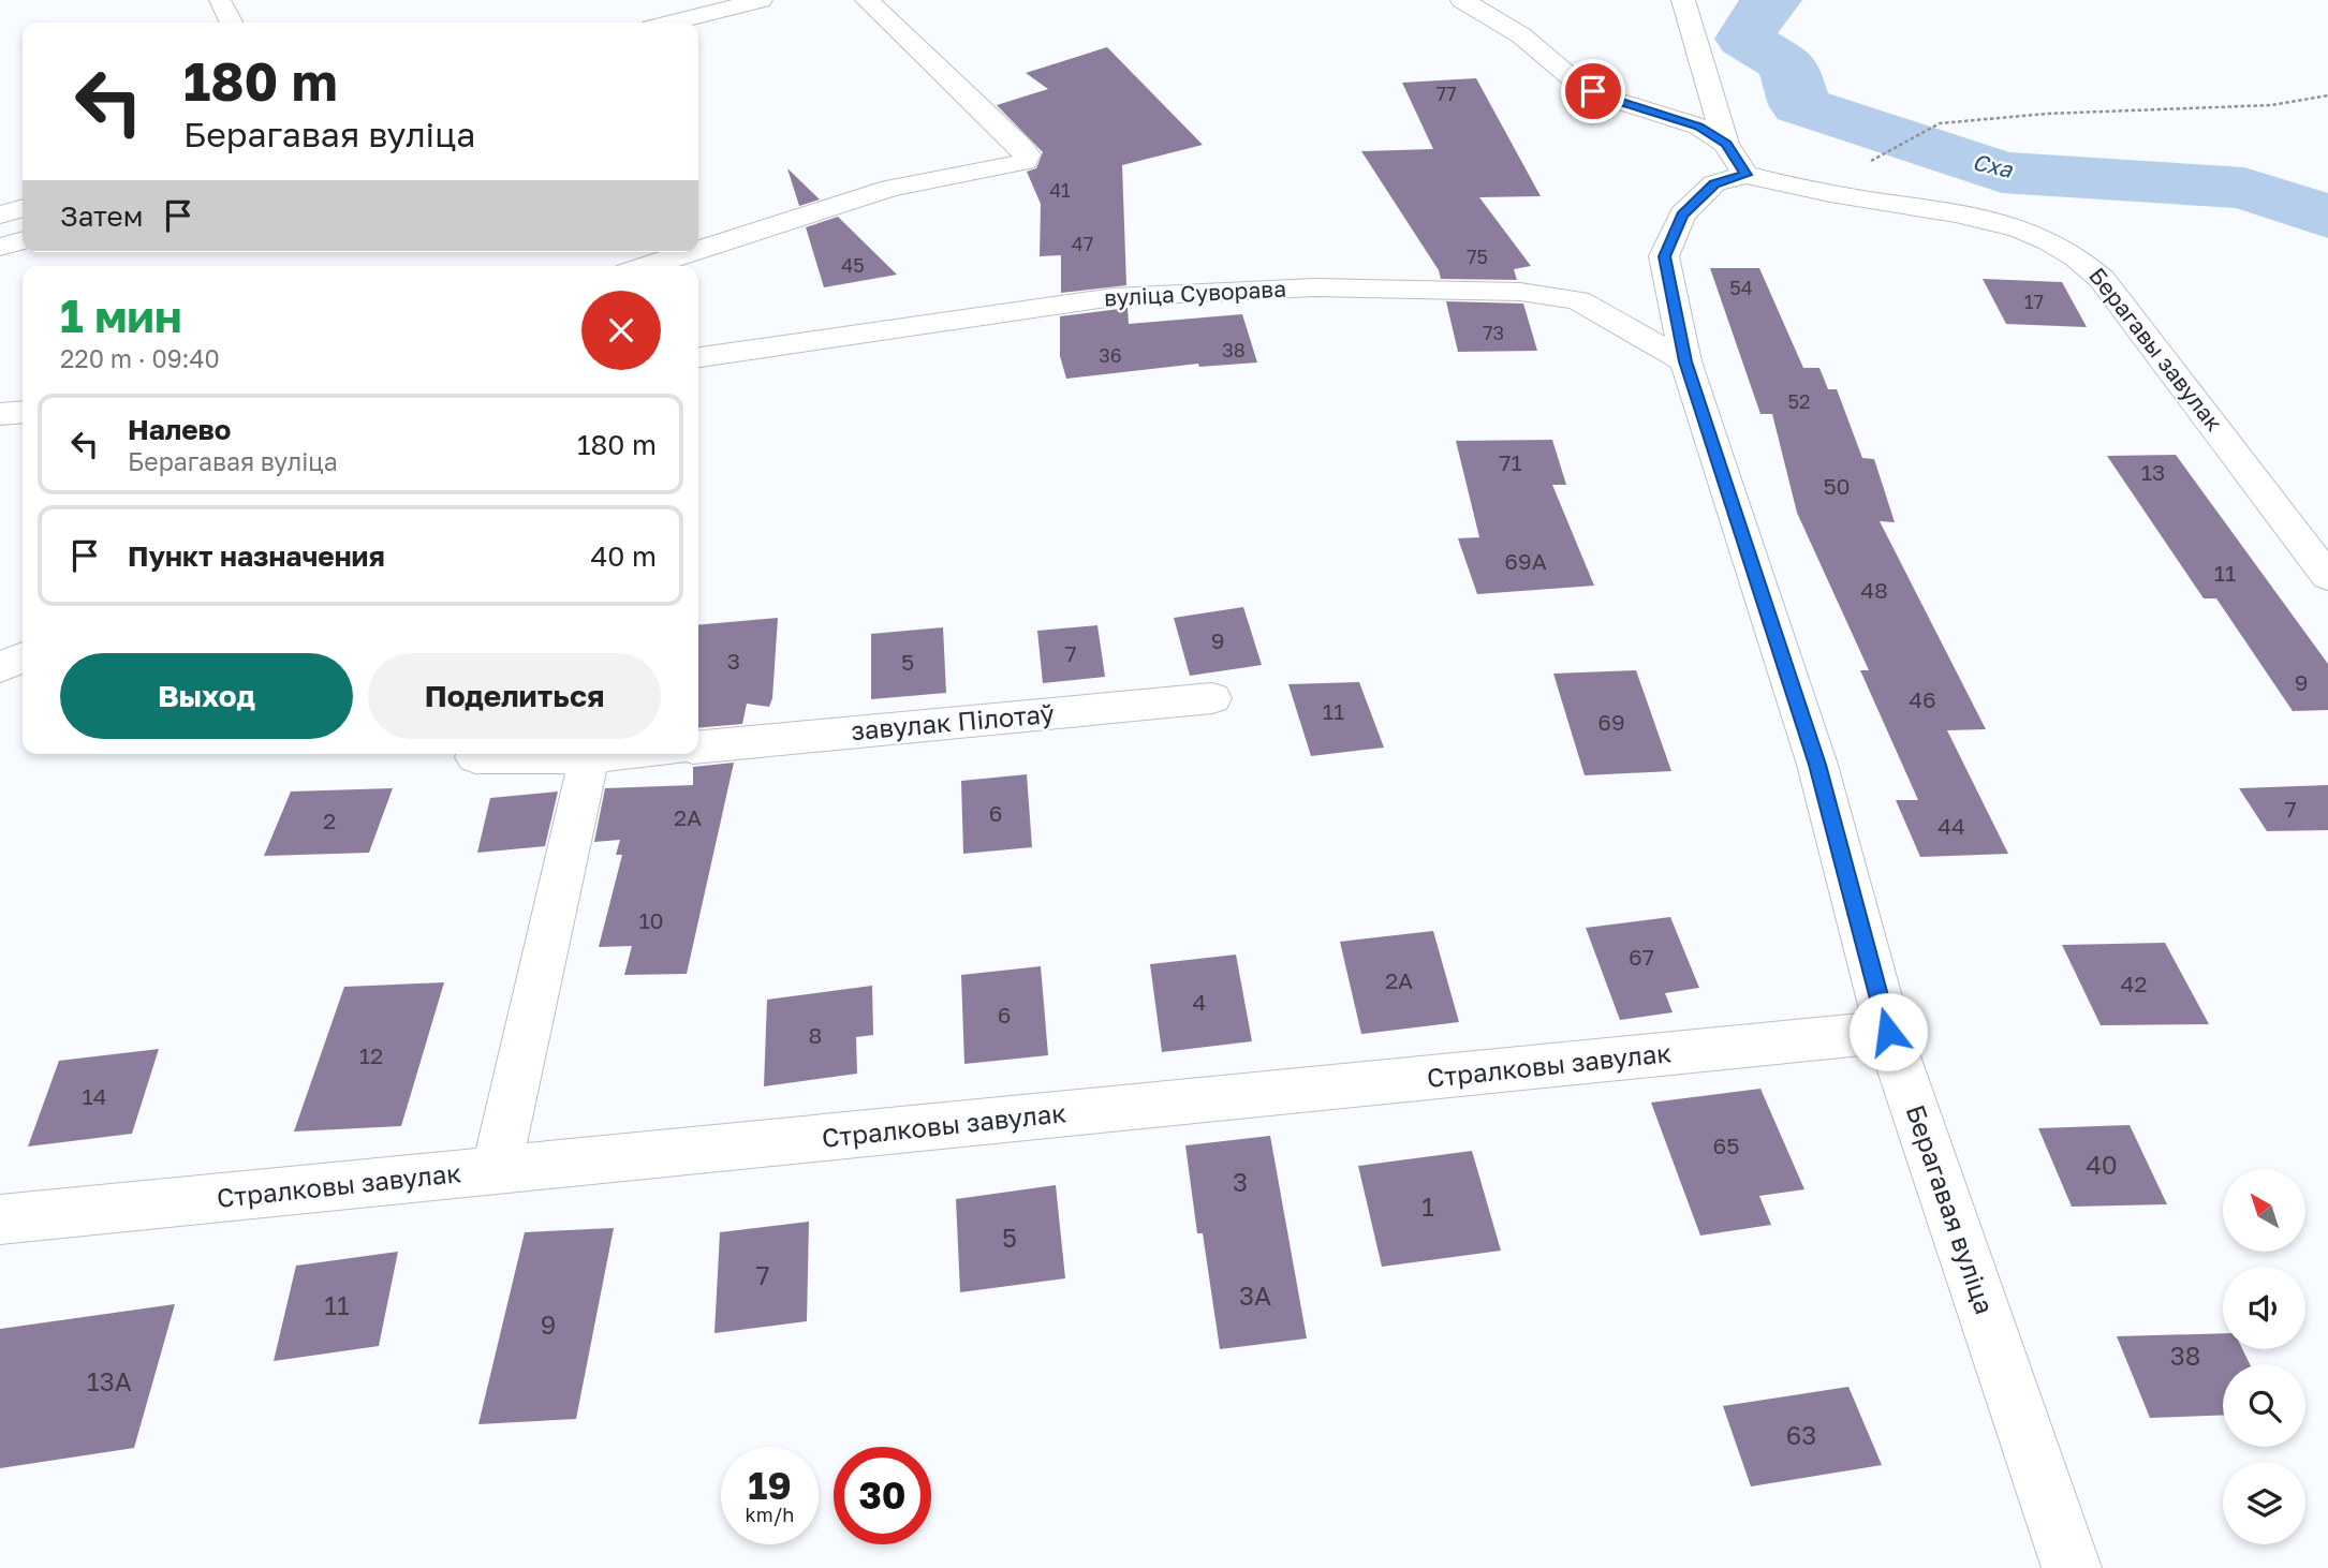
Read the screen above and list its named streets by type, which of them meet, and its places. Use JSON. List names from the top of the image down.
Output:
{
  "streets": {
    "street": [
      "вуліца Суворава",
      "Берагавы завулак",
      "завулак Пілотаў",
      "Стралковы завулак",
      "Берагавая вуліца"
    ]
  },
  "crossings": [
    ["вуліца Суворава", "Берагавая вуліца"],
    ["Берагавы завулак", "Берагавая вуліца"],
    ["Стралковы завулак", "Берагавая вуліца"]
  ],
  "water": ["Сха"],
  "house_numbers": [
    "77",
    "41",
    "47",
    "75",
    "45",
    "54",
    "17",
    "73",
    "38",
    "36",
    "52",
    "71",
    "13",
    "50",
    "69А",
    "11",
    "48",
    "9",
    "7",
    "3",
    "5",
    "9",
    "46",
    "11",
    "69",
    "7",
    "6",
    "2А",
    "2",
    "44",
    "10",
    "67",
    "2А",
    "42",
    "4",
    "6",
    "8",
    "12",
    "14",
    "65",
    "40",
    "3",
    "1",
    "5",
    "7",
    "3А",
    "11",
    "9",
    "38",
    "13А",
    "63"
  ],
  "north": "top left",
  "page": {
    "turn": ["180 m", "Берагавая вуліца"],
    "then": "Затем",
    "heading": ["1 мин", "220 m · 09:40"],
    "list": [
      {
        "name": "Налево",
        "note": "Берагавая вуліца",
        "value": "180 m"
      },
      {
        "name": "Пункт назначения",
        "value": "40 m"
      }
    ],
    "buttons": ["Выход", "Поделиться"],
    "speed": "19 km/h",
    "limit": "30"
  }
}
